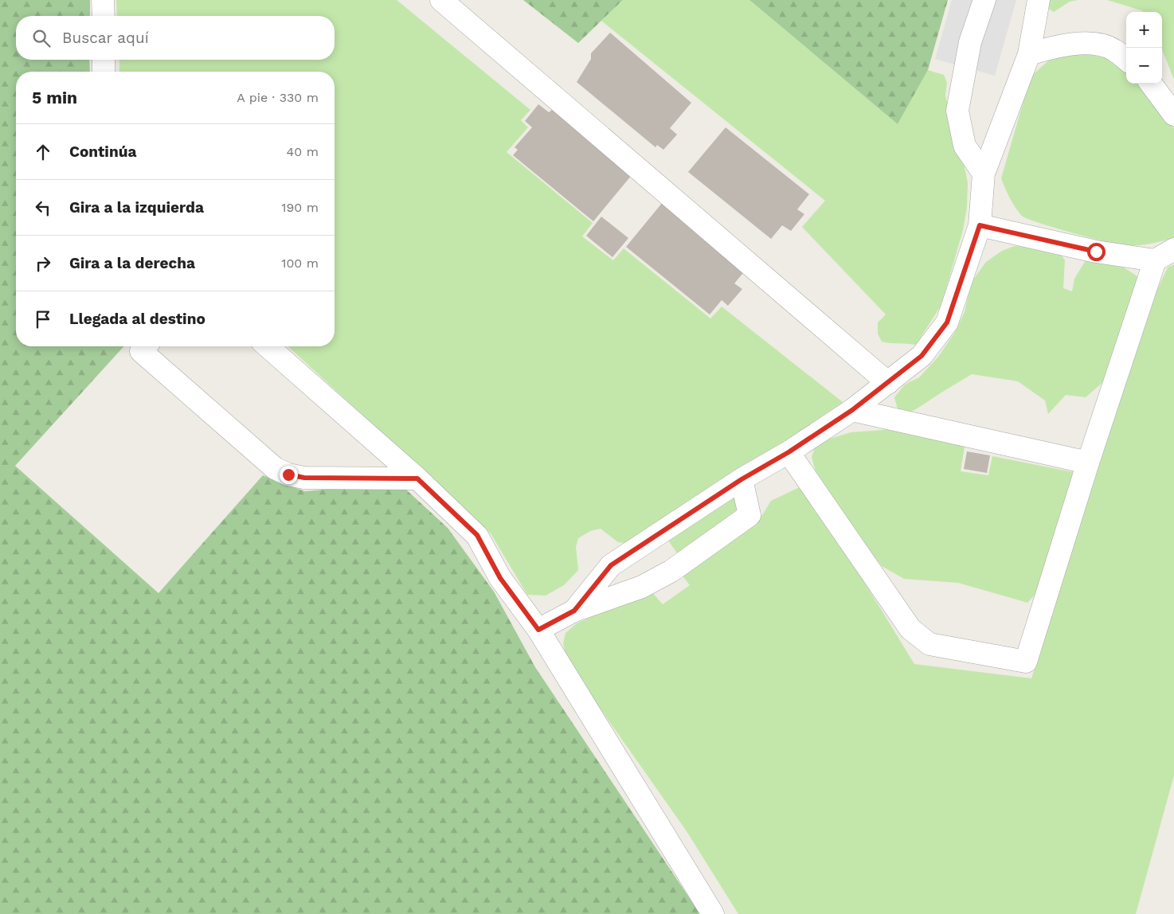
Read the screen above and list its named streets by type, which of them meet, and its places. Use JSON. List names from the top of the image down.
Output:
{
  "page": {
    "map_buttons": ["+", "−"],
    "search": "Buscar aquí",
    "heading": ["5 min", "A pie · 330 m"],
    "list": [
      ["Continúa", "40 m"],
      ["Gira a la izquierda", "190 m"],
      ["Gira a la derecha", "100 m"],
      "Llegada al destino"
    ]
  }
}
